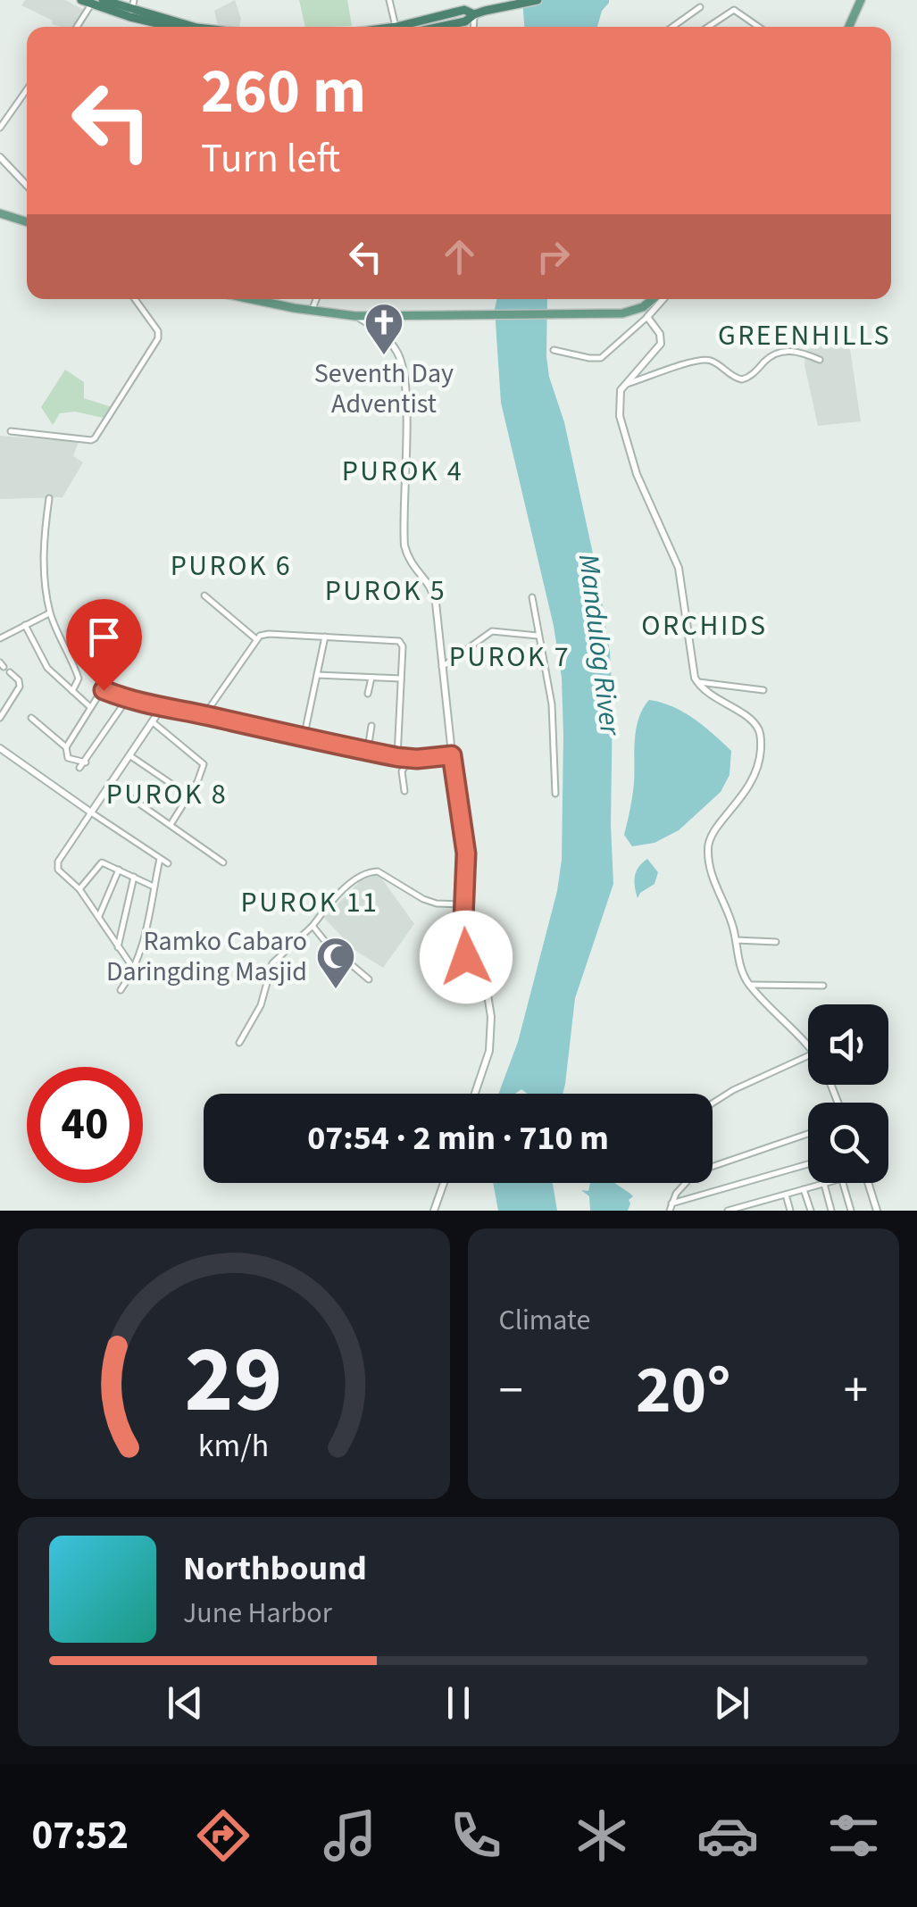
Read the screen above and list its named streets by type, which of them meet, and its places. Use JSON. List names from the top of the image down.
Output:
{
  "districts": [
    "GREENHILLS",
    "PUROK 4",
    "PUROK 6",
    "PUROK 5",
    "ORCHIDS",
    "PUROK 7",
    "PUROK 8",
    "PUROK 11"
  ],
  "water": ["Mandulog River"],
  "places": {
    "church": ["Seventh Day Adventist"],
    "mosque": ["Ramko Cabaro Daringding Masjid"]
  },
  "page": {
    "turn": ["260 m", "Turn left"],
    "limit": "40",
    "trip": "07:54 · 2 min · 710 m",
    "tile": "Climate",
    "heat": ["−", "20°", "+"],
    "song": ["Northbound", "June Harbor"],
    "tabs": "07:52",
    "gauge": ["29", "km/h"]
  }
}
